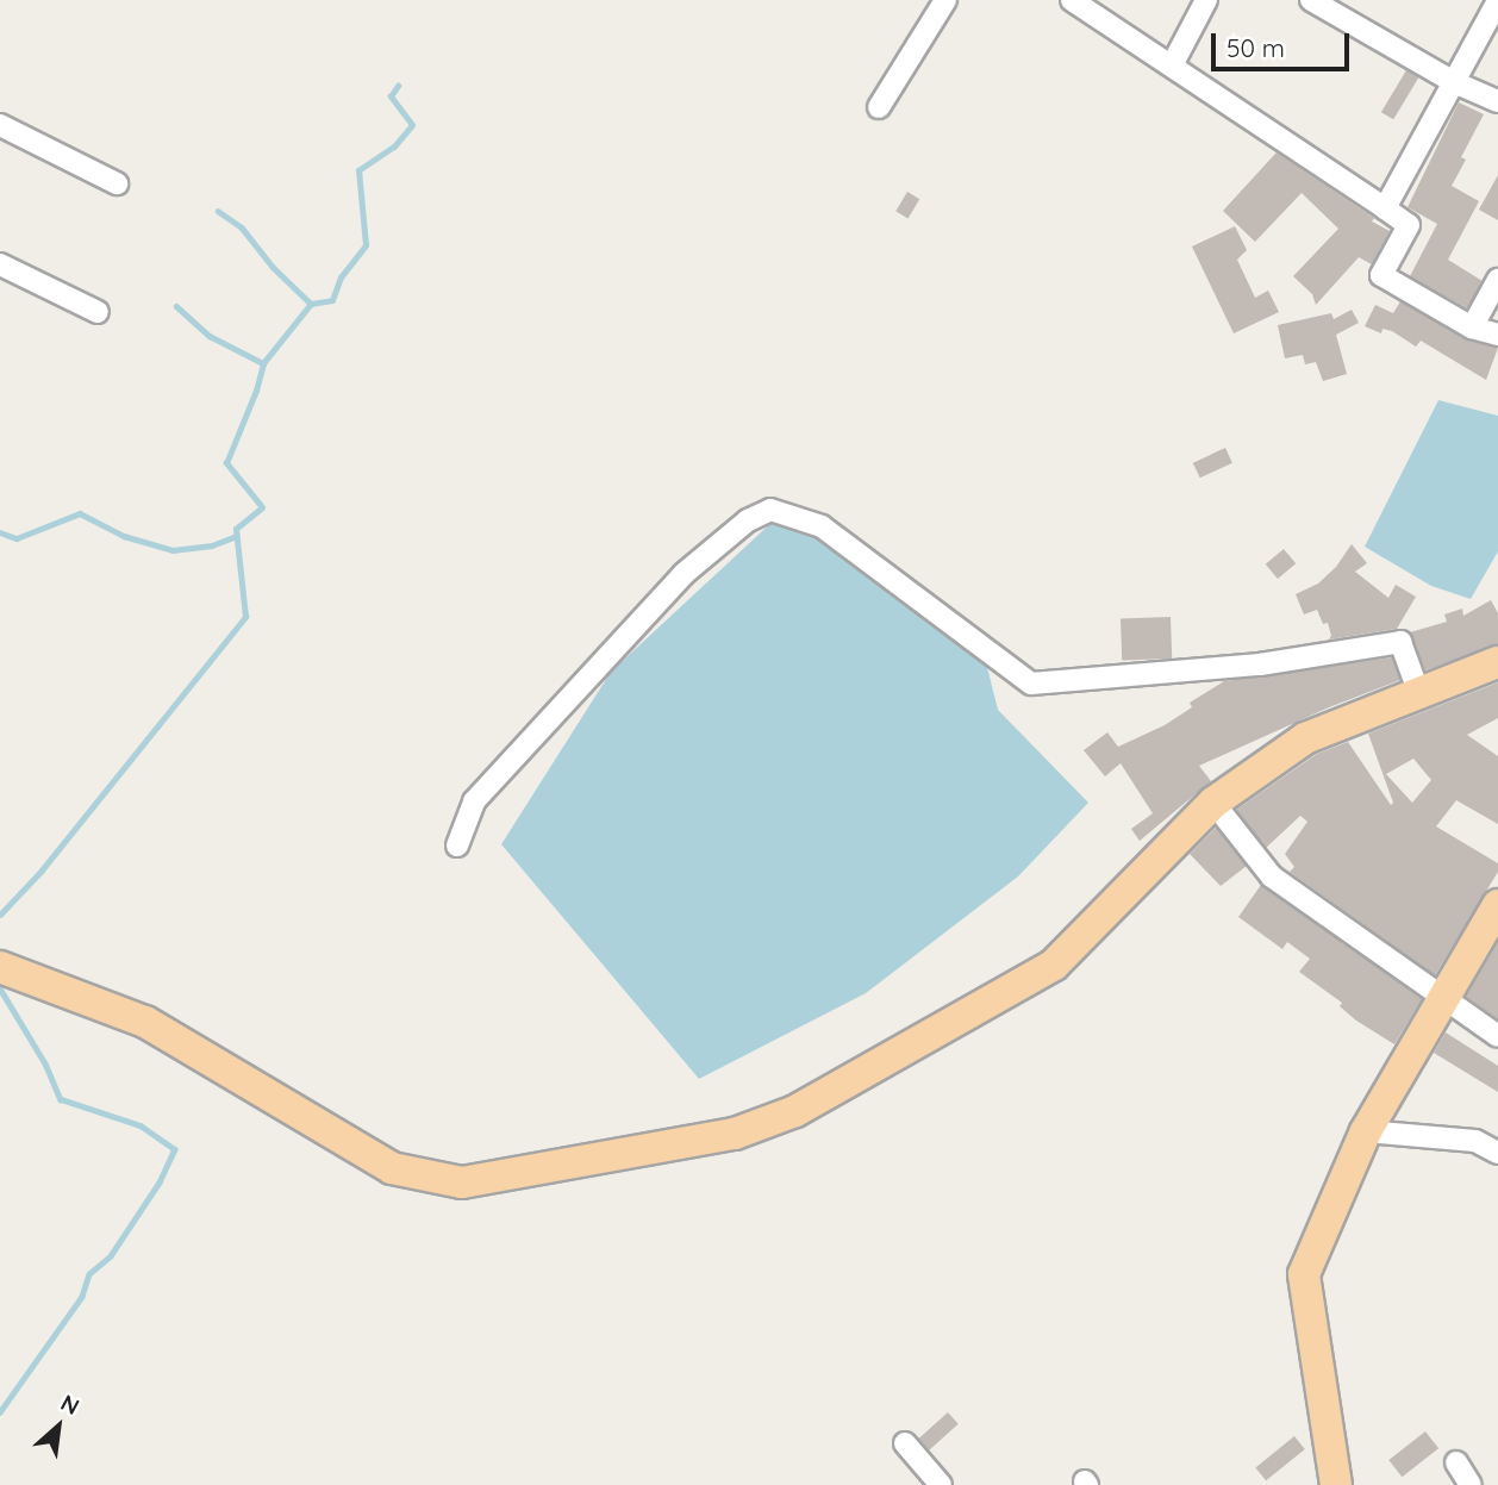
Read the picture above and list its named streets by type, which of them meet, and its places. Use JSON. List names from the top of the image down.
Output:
{
  "scale_bar": "50 m",
  "north": "top right"
}
